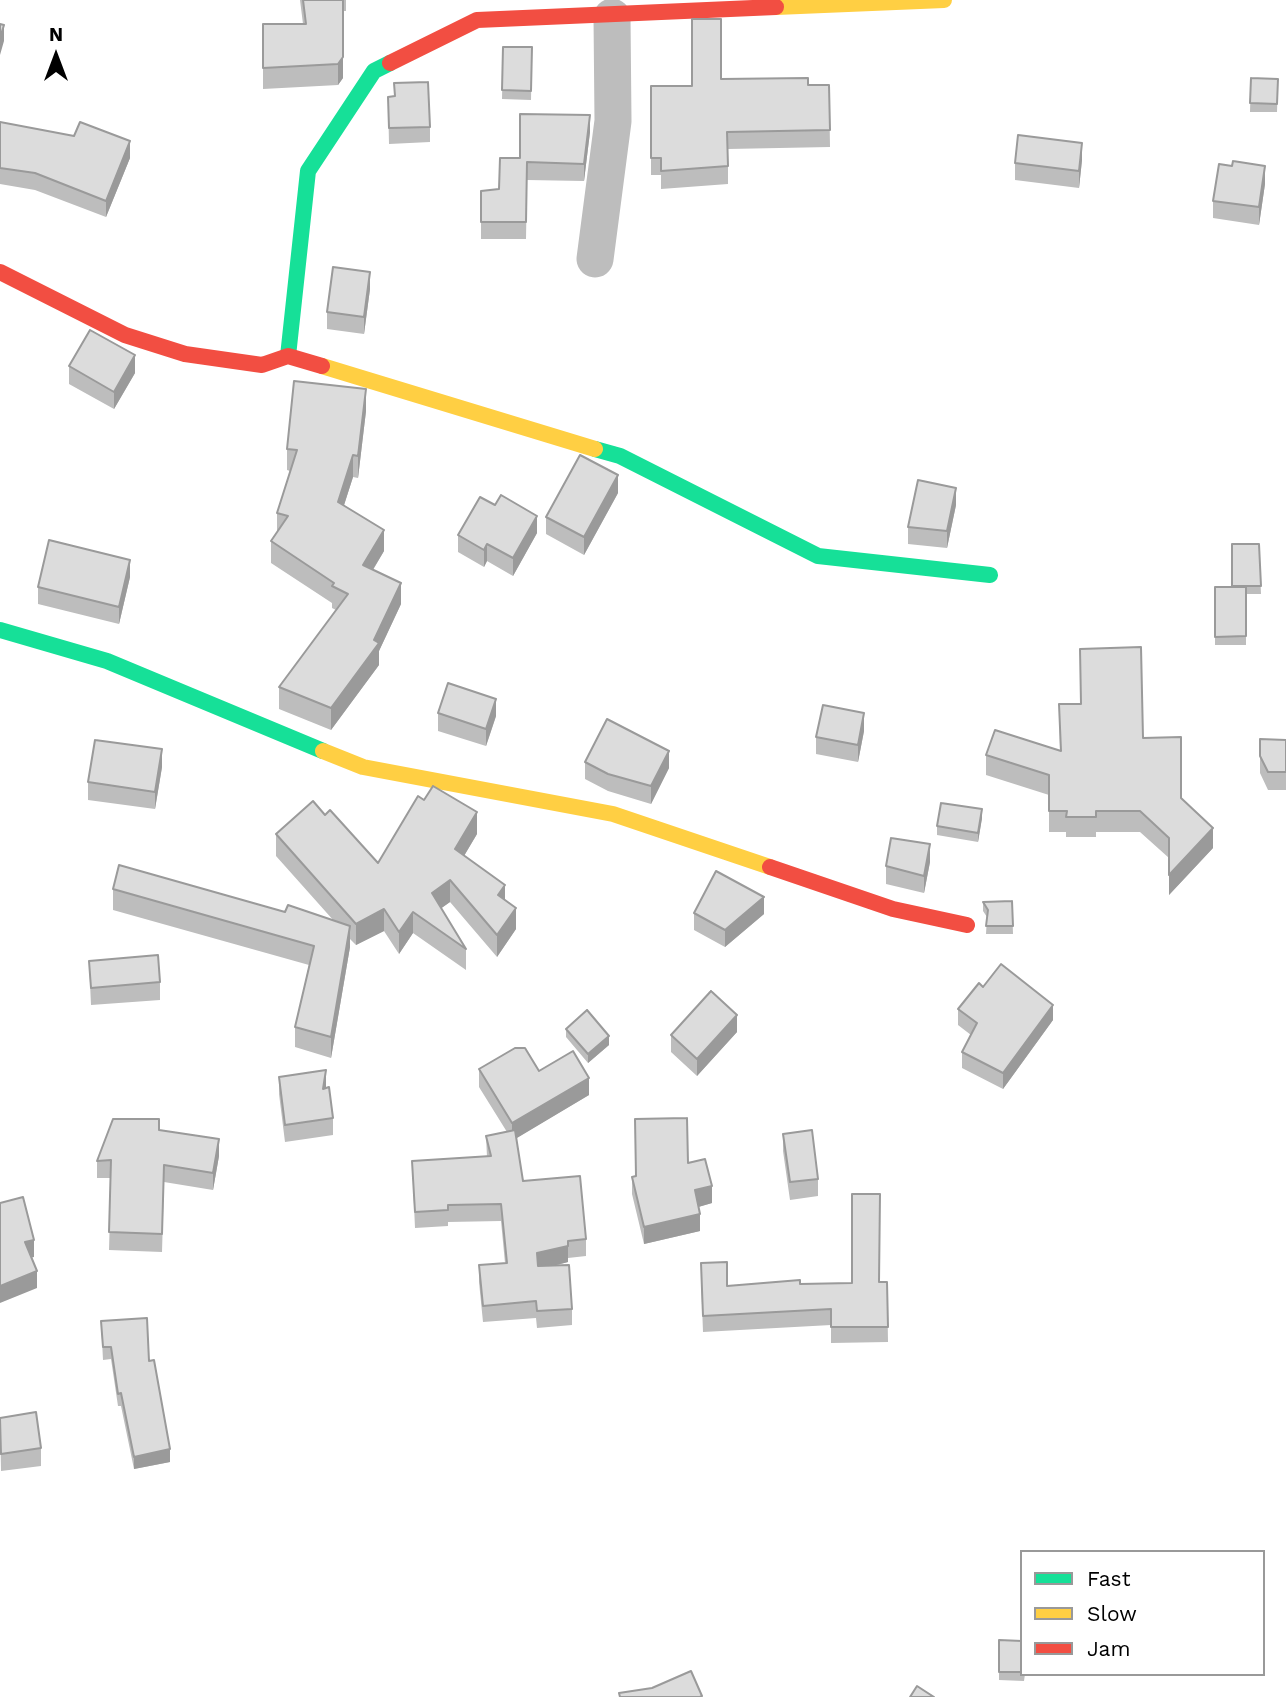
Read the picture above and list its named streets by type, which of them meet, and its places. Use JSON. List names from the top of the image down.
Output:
{
  "legend": ["Fast", "Slow", "Jam"],
  "north": "top"
}
